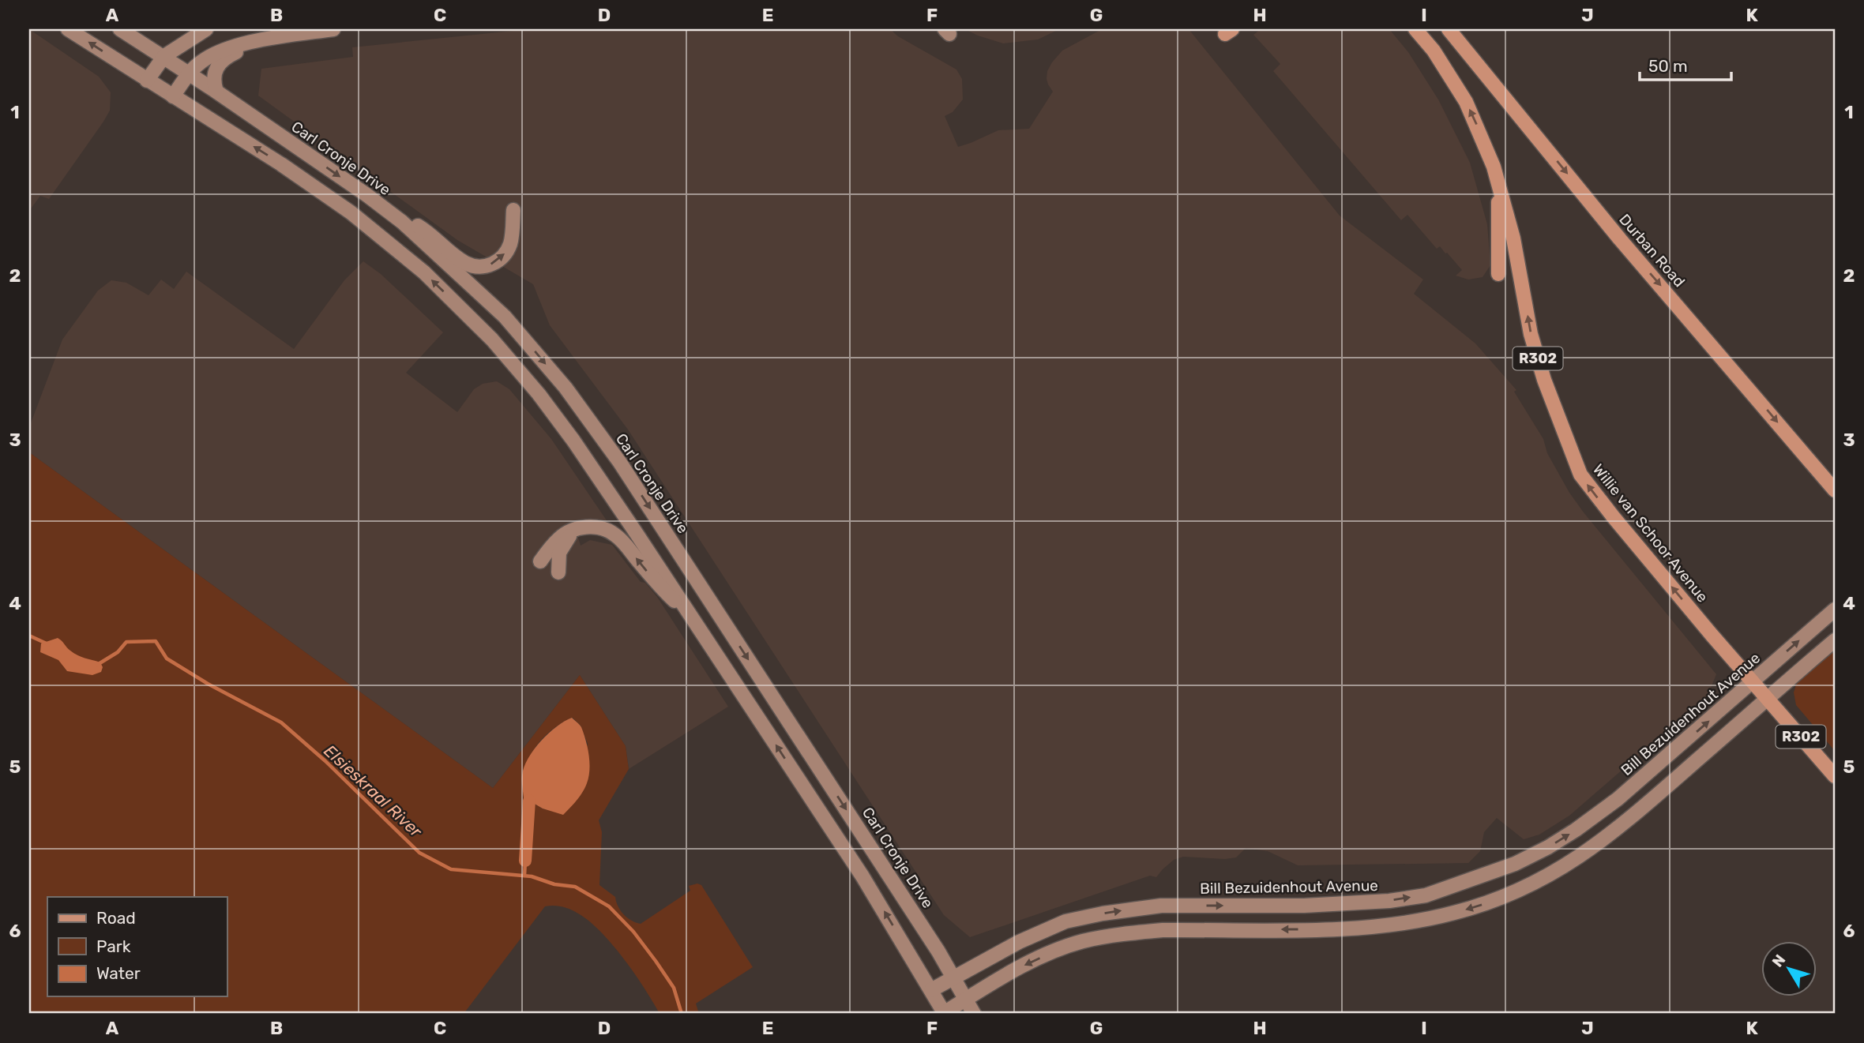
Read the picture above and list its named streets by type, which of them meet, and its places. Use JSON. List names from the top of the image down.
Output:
{
  "streets": {
    "main road": [
      "Carl Cronje Drive",
      "Durban Road",
      "R302",
      "Willie van Schoor Avenue",
      "Bill Bezuidenhout Avenue"
    ]
  },
  "crossings": [
    ["Carl Cronje Drive", "Bill Bezuidenhout Avenue"],
    ["Willie van Schoor Avenue", "Bill Bezuidenhout Avenue"]
  ],
  "one_way": ["Durban Road", "Willie van Schoor Avenue"],
  "water": ["Elsieskraal River"],
  "legend": ["Road", "Park", "Water"],
  "scale_bar": "50 m",
  "north": "top left",
  "grid": {
    "columns": [
      "A",
      "B",
      "C",
      "D",
      "E",
      "F",
      "G",
      "H",
      "I",
      "J",
      "K"
    ],
    "rows": [
      "1",
      "2",
      "3",
      "4",
      "5",
      "6"
    ]
  }
}
